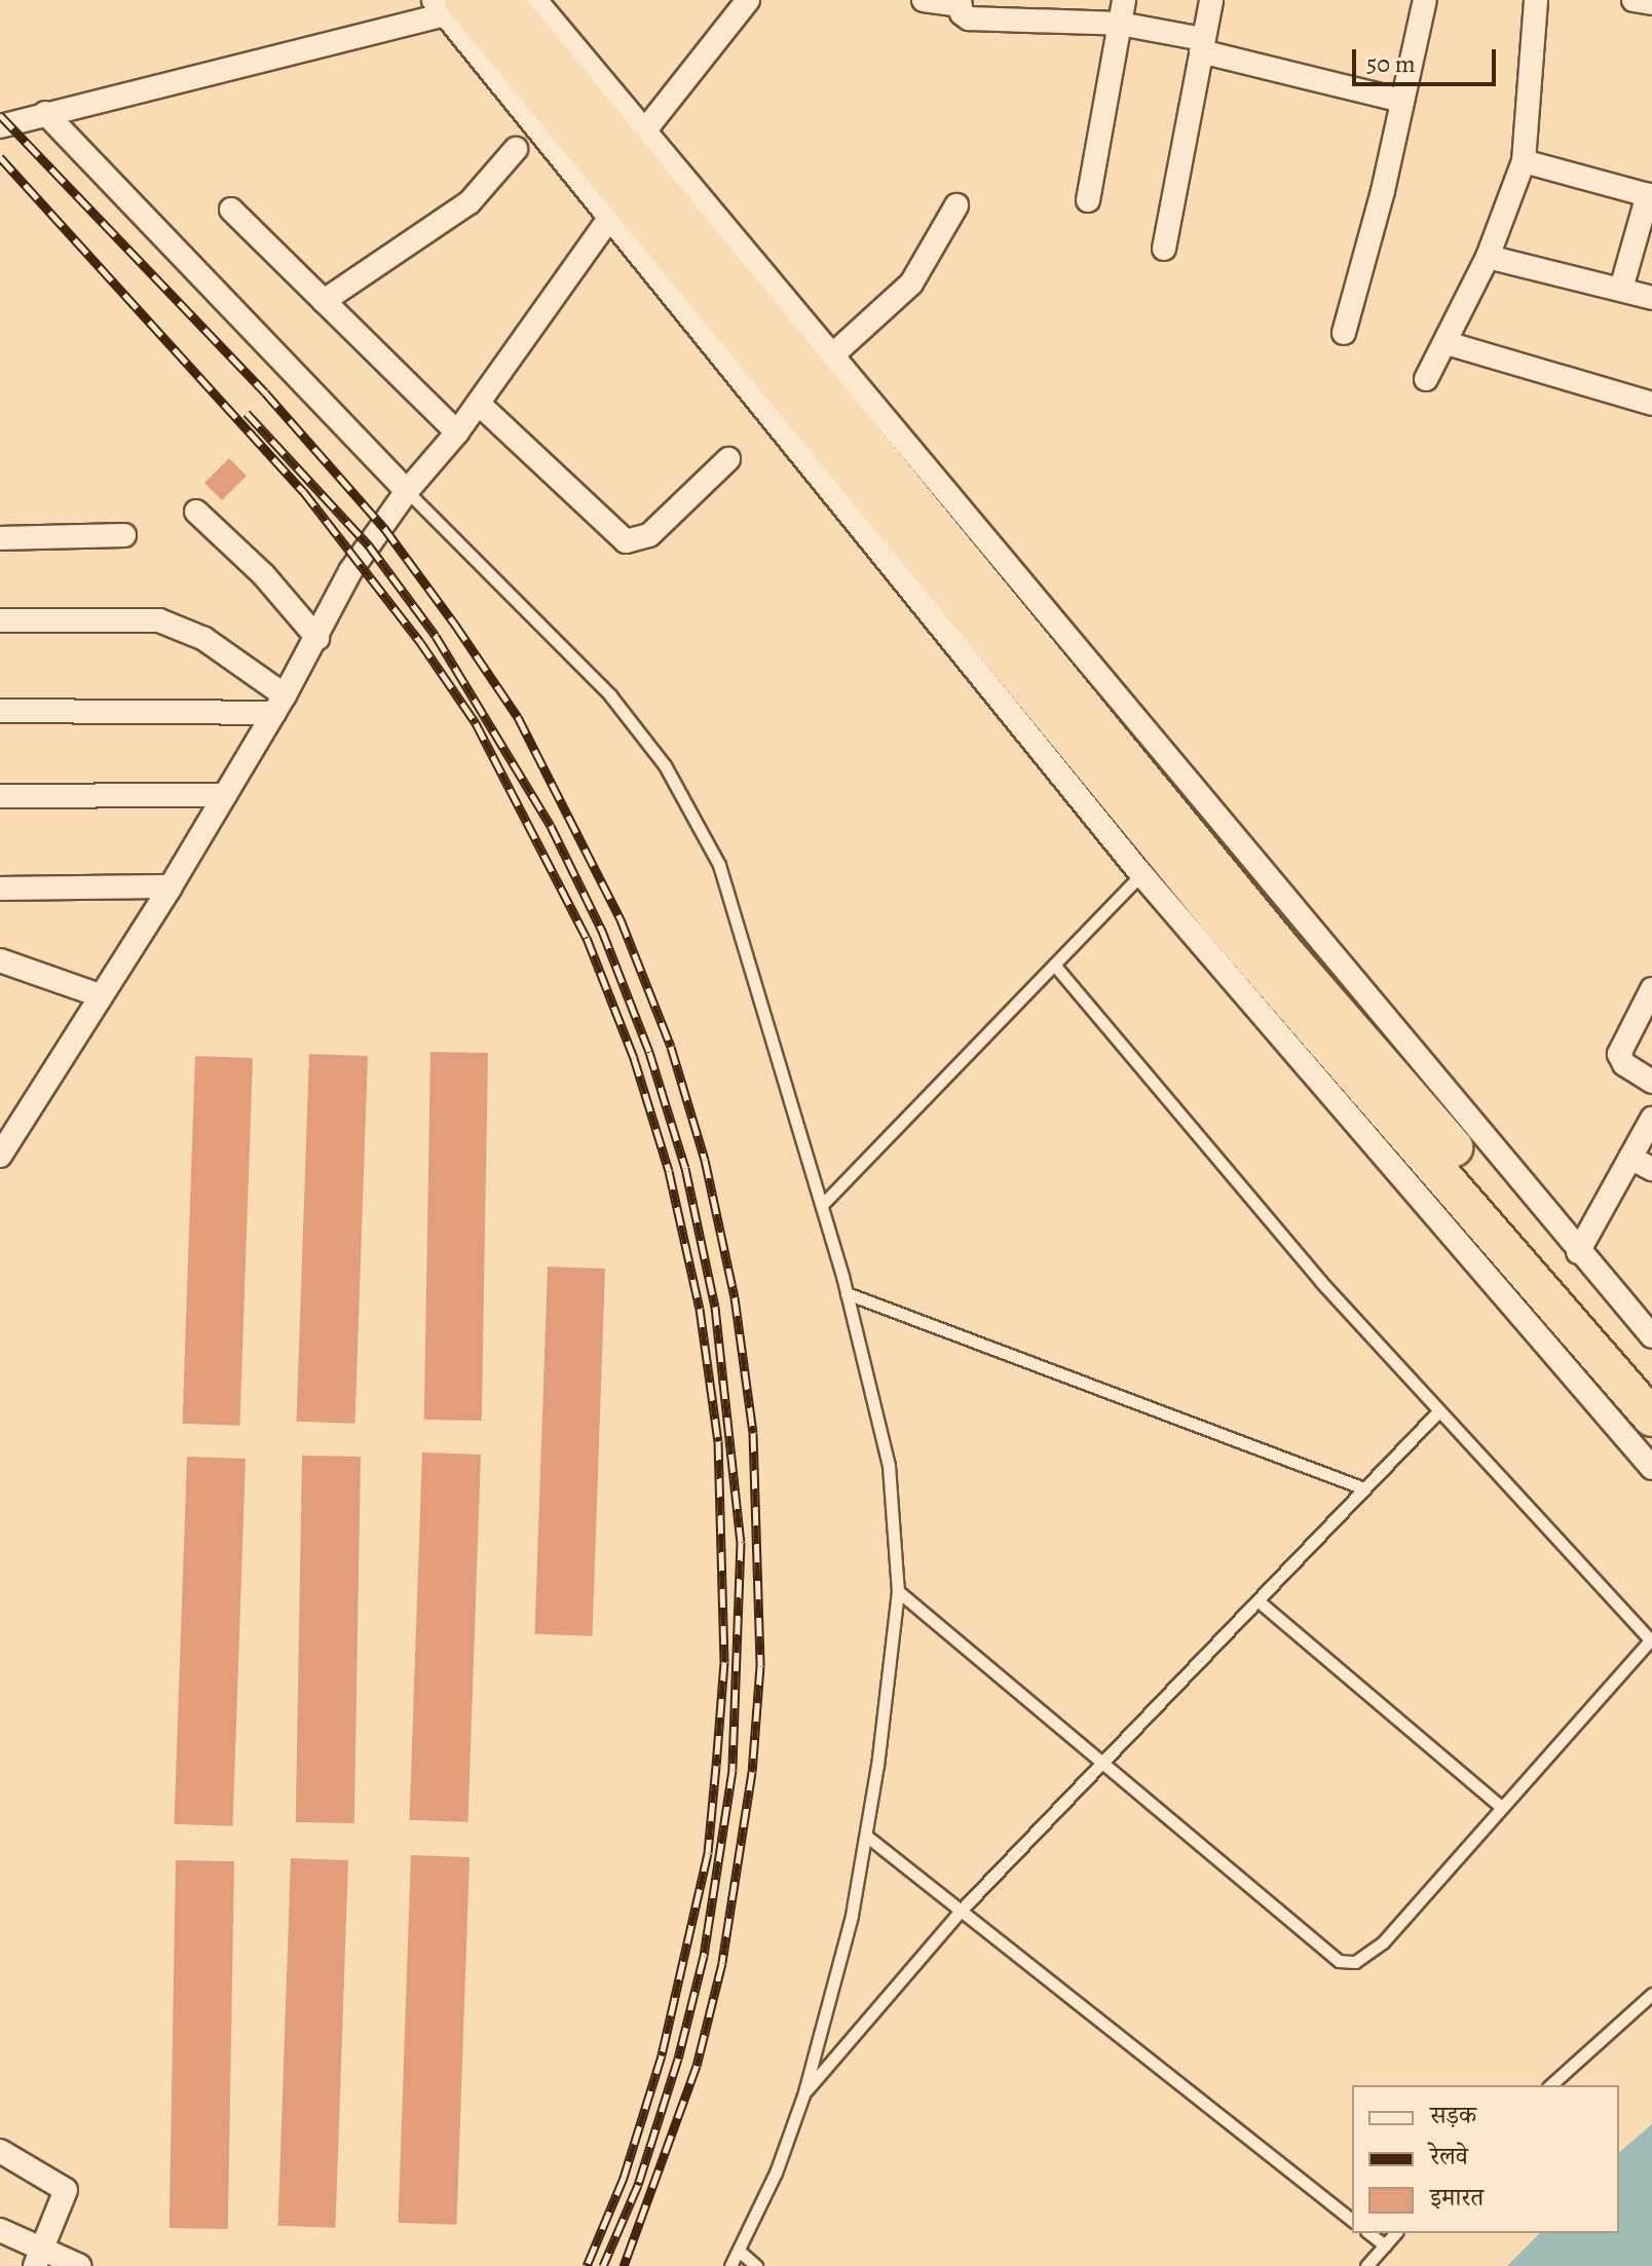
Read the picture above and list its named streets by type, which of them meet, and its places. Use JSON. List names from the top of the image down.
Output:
{
  "legend": ["सड़क", "रेलवे", "इमारत"],
  "scale_bar": "50 m"
}
